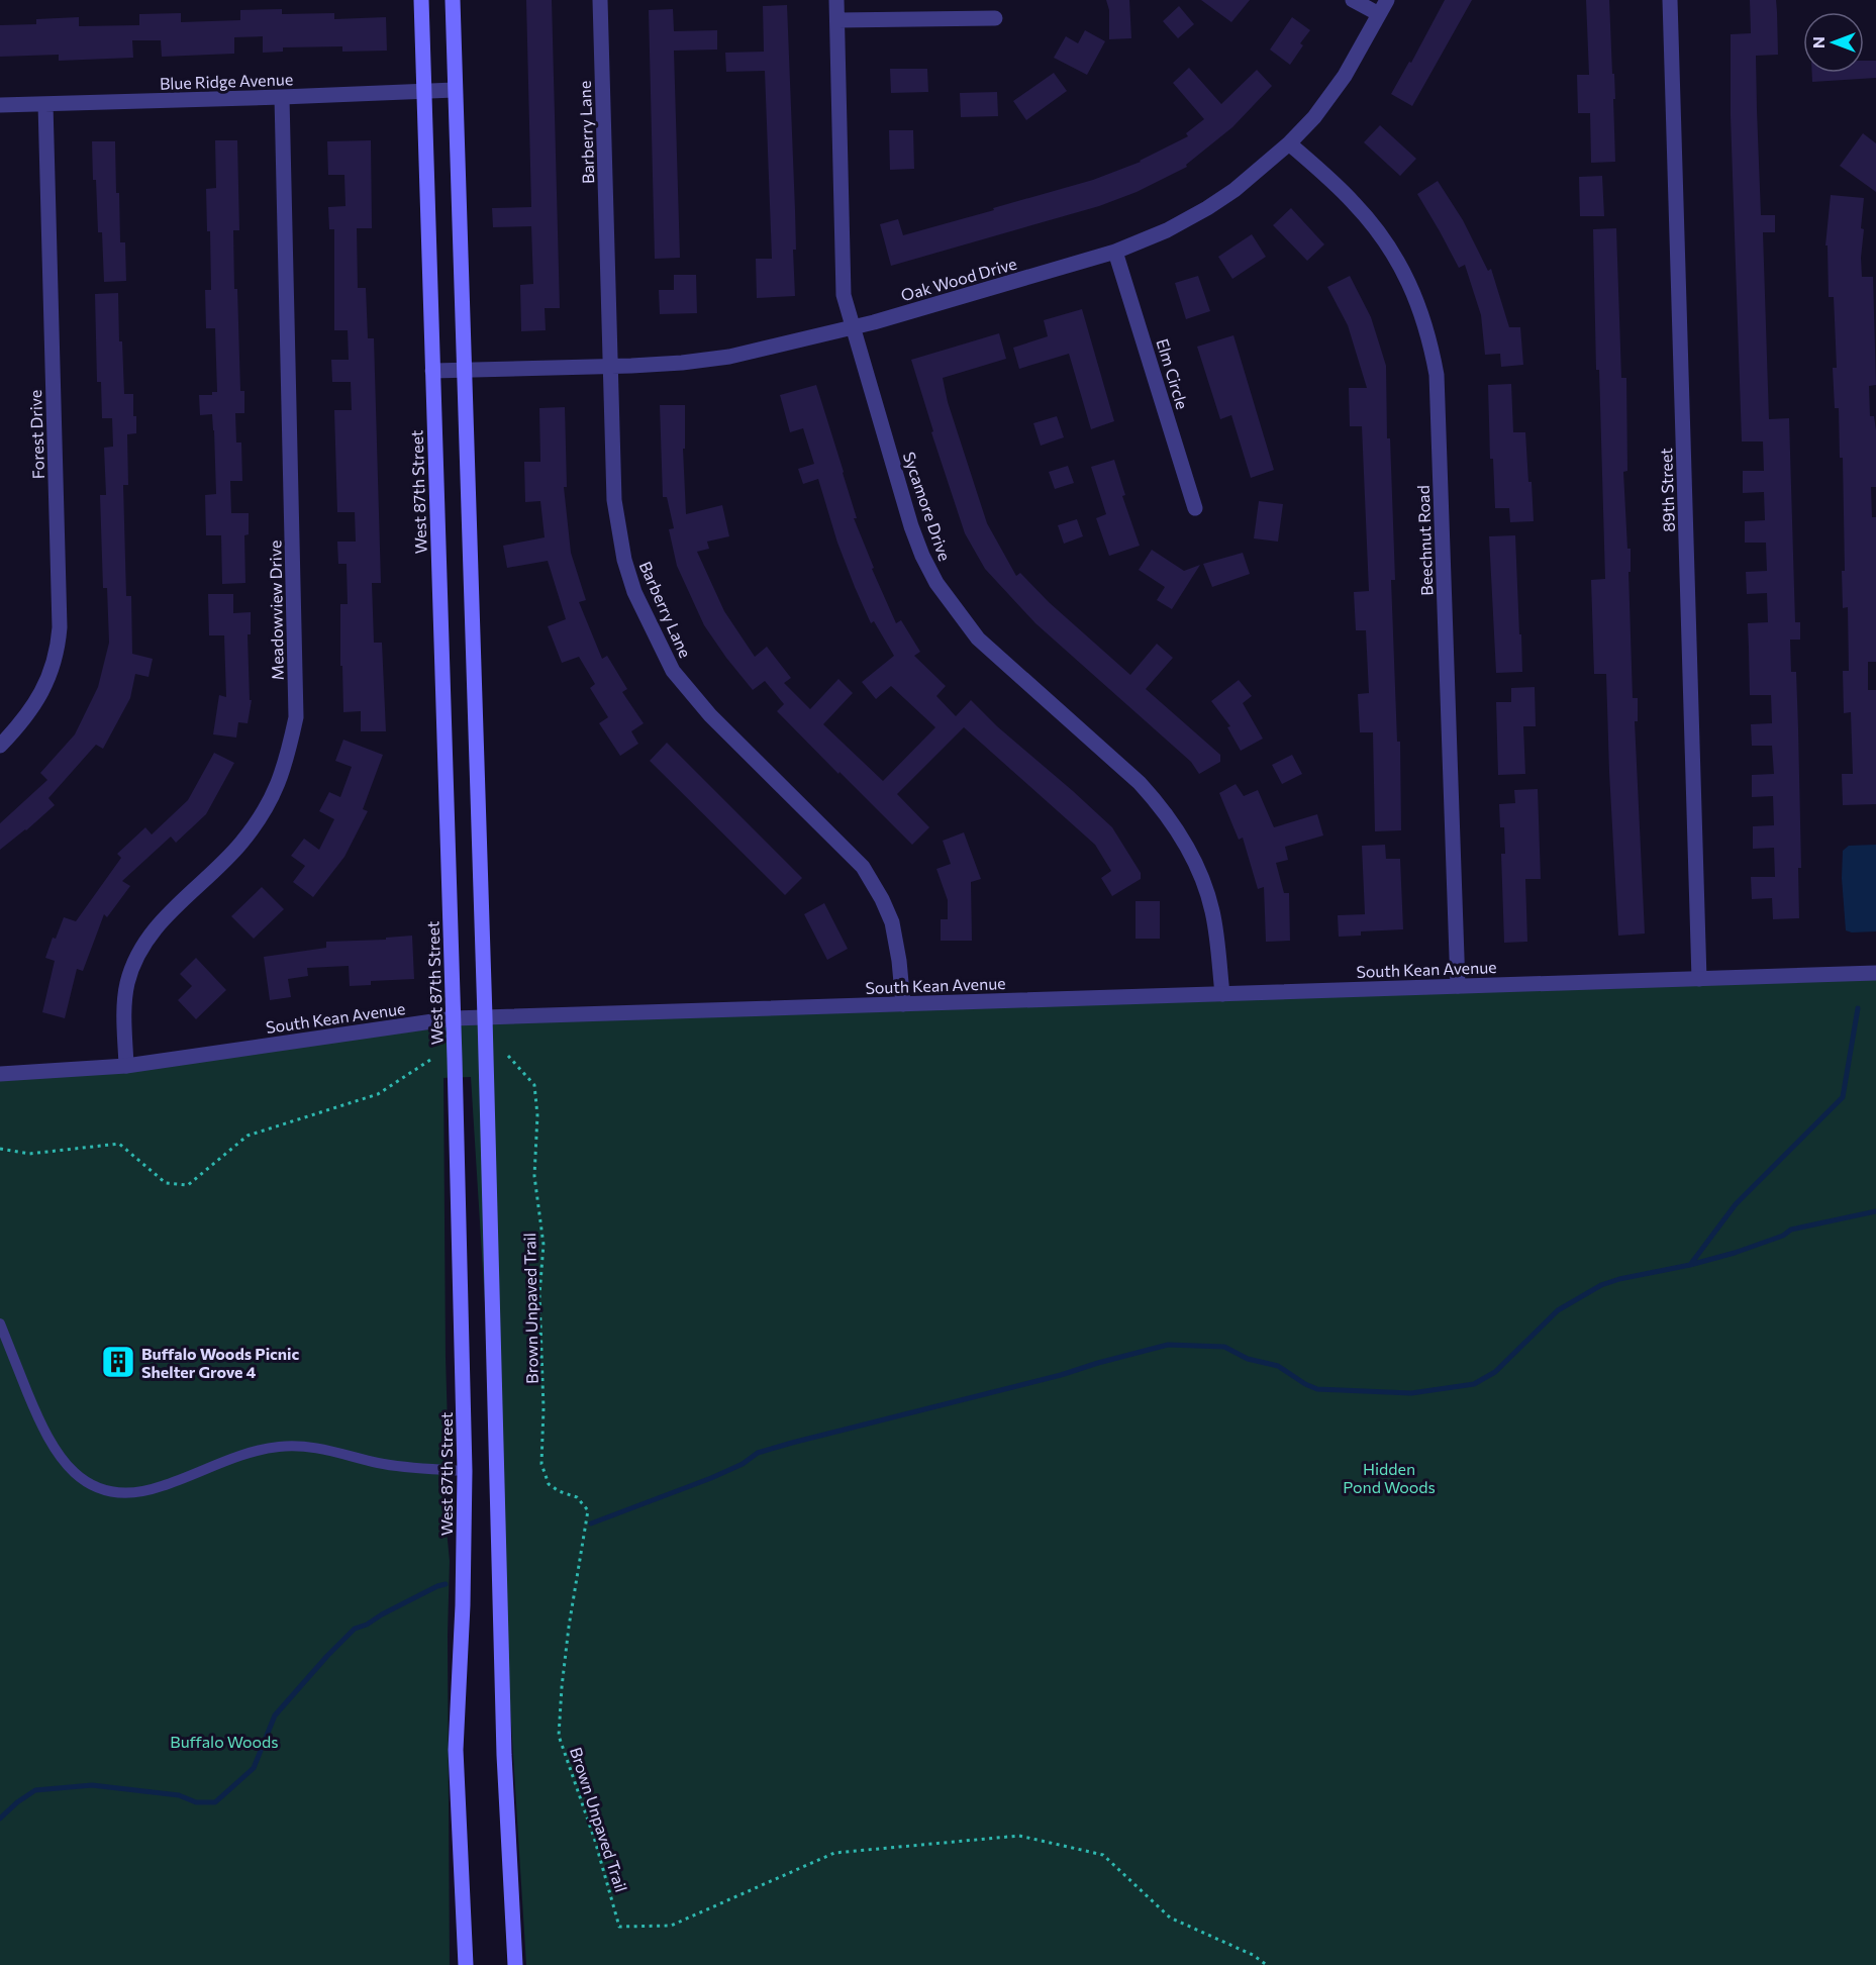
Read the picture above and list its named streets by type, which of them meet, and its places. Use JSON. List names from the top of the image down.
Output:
{
  "streets": {
    "main road": ["West 87th Street"],
    "street": [
      "Blue Ridge Avenue",
      "Barberry Lane",
      "Oak Wood Drive",
      "Elm Circle",
      "Forest Drive",
      "89th Street",
      "Sycamore Drive",
      "Beechnut Road",
      "Meadowview Drive",
      "South Kean Avenue"
    ],
    "path": ["Brown Unpaved Trail"]
  },
  "crossings": [
    ["Blue Ridge Avenue", "Forest Drive"],
    ["Blue Ridge Avenue", "West 87th Street"],
    ["Blue Ridge Avenue", "Meadowview Drive"],
    ["Barberry Lane", "Oak Wood Drive"],
    ["Barberry Lane", "South Kean Avenue"],
    ["Oak Wood Drive", "Elm Circle"],
    ["Oak Wood Drive", "West 87th Street"],
    ["Oak Wood Drive", "Sycamore Drive"],
    ["Oak Wood Drive", "Beechnut Road"],
    ["89th Street", "South Kean Avenue"],
    ["West 87th Street", "South Kean Avenue"],
    ["Sycamore Drive", "South Kean Avenue"],
    ["Beechnut Road", "South Kean Avenue"],
    ["Meadowview Drive", "South Kean Avenue"]
  ],
  "parks": ["Hidden Pond Woods", "Buffalo Woods"],
  "places": {
    "building": ["Buffalo Woods Picnic Shelter Grove 4"]
  },
  "north": "left"
}
